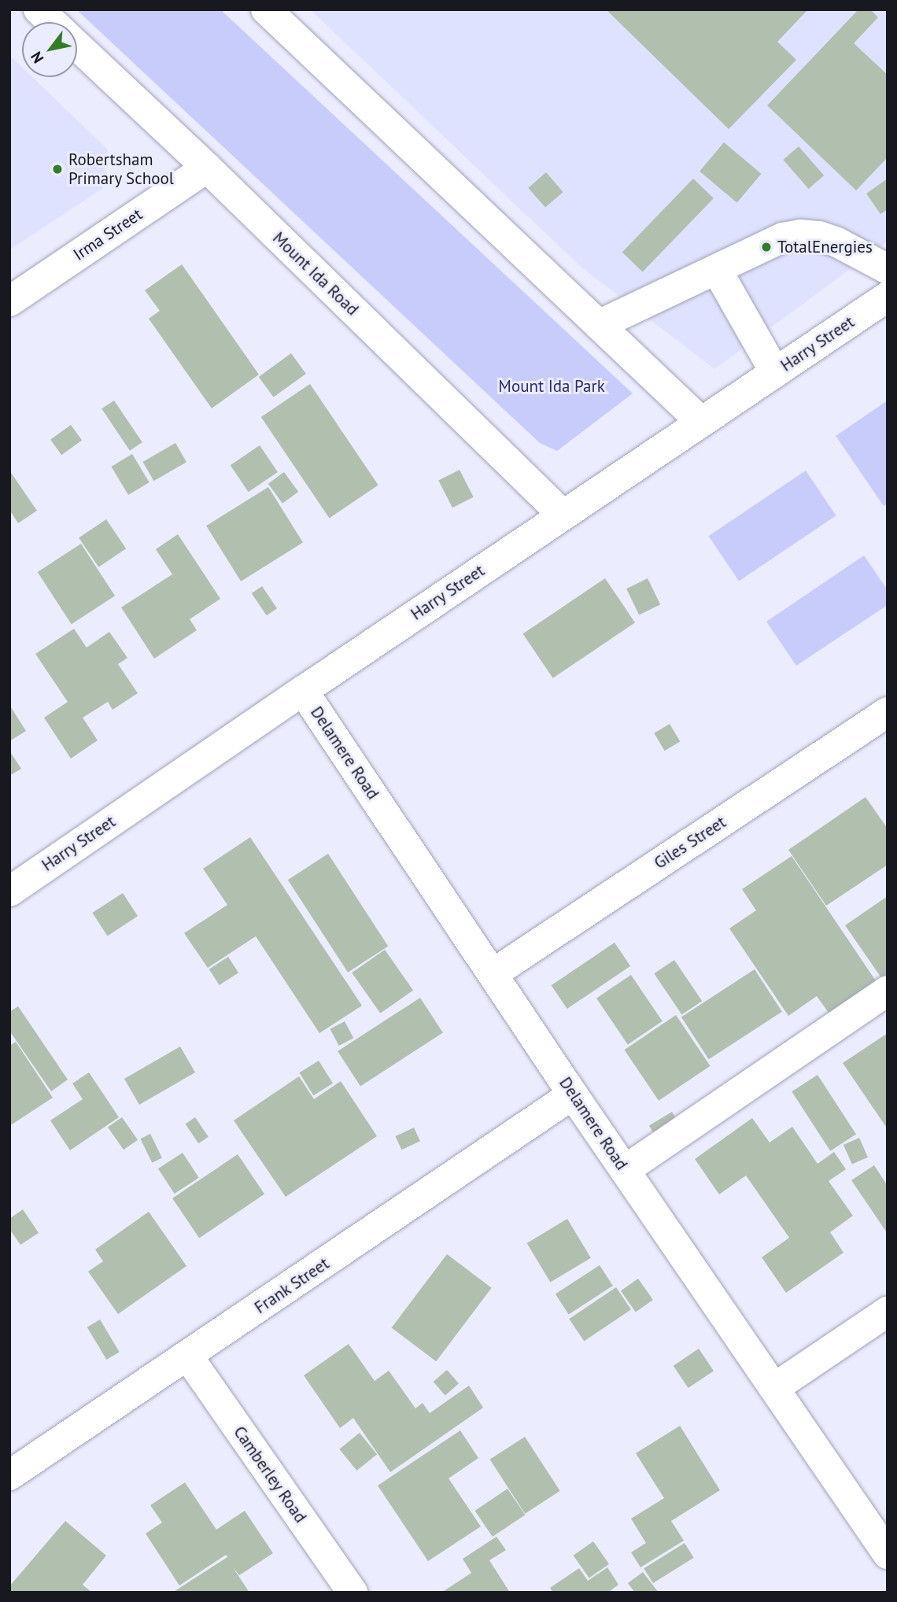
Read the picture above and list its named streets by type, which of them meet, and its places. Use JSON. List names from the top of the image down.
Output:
{
  "streets": {
    "street": [
      "Irma Street",
      "Mount Ida Road",
      "Harry Street",
      "Delamere Road",
      "Giles Street",
      "Frank Street",
      "Camberley Road"
    ]
  },
  "crossings": [
    ["Irma Street", "Mount Ida Road"],
    ["Mount Ida Road", "Harry Street"],
    ["Harry Street", "Delamere Road"],
    ["Delamere Road", "Giles Street"],
    ["Delamere Road", "Frank Street"],
    ["Frank Street", "Camberley Road"]
  ],
  "parks": ["Mount Ida Park"],
  "places": ["Robertsham Primary School", "TotalEnergies"],
  "north": "bottom left"
}
